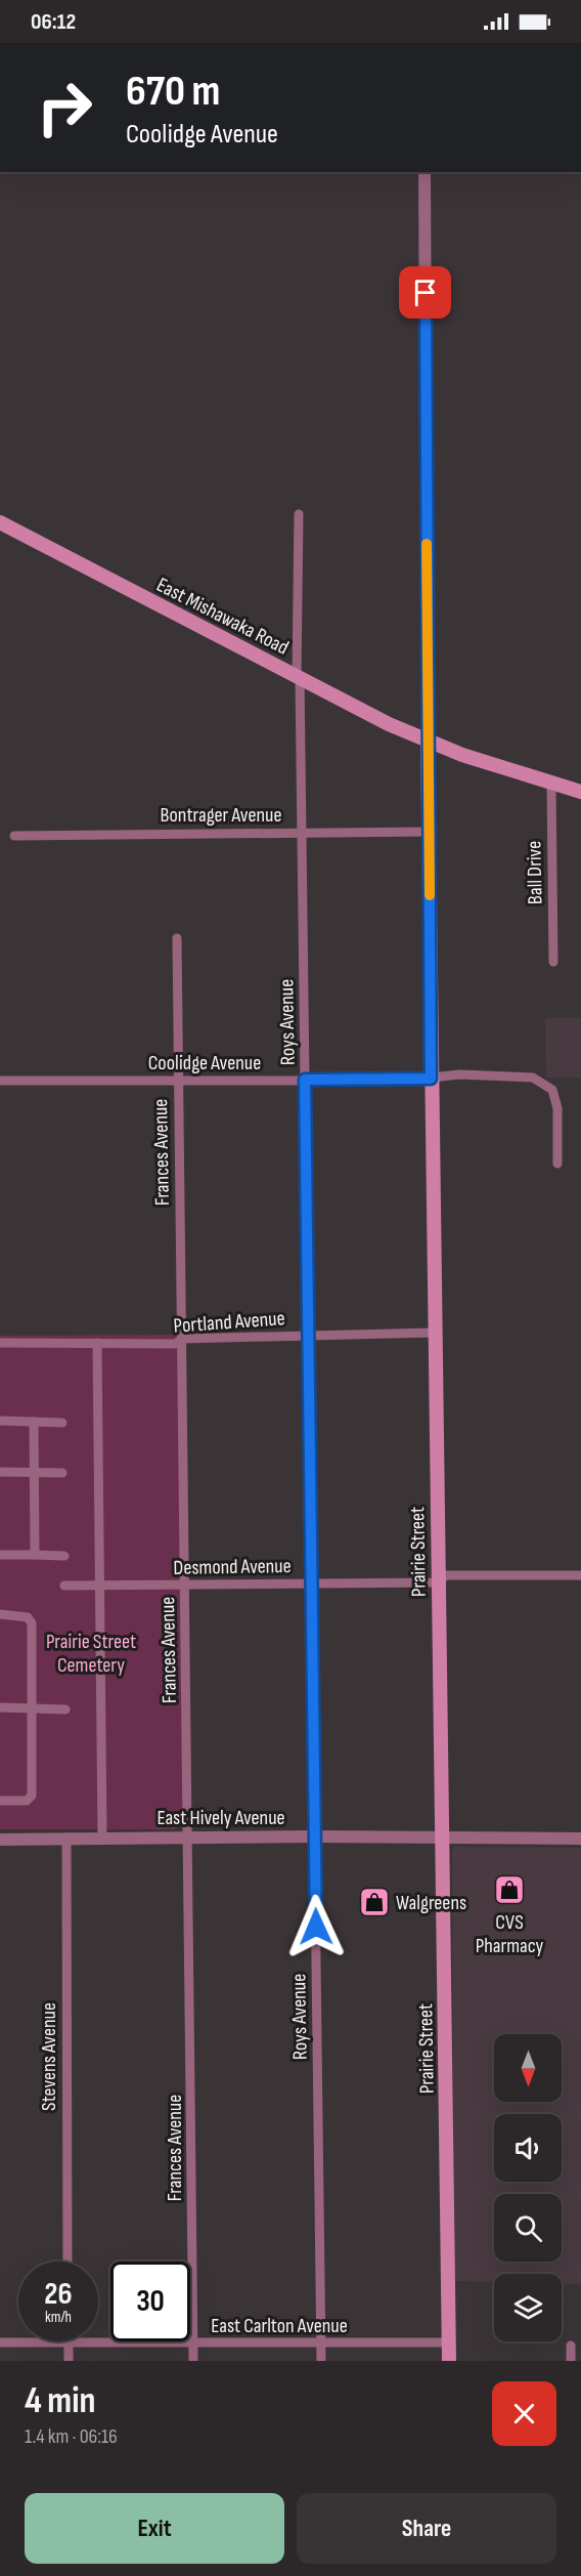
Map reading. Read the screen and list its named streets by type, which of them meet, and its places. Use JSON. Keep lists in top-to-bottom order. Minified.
{"streets":{"main road":["East Mishawaka Road","Prairie Street"],"street":["Bontrager Avenue","Ball Drive","Roys Avenue","Coolidge Avenue","Frances Avenue","Portland Avenue","Desmond Avenue","East Hively Avenue","Stevens Avenue","East Carlton Avenue"]},"crossings":[["East Mishawaka Road","Ball Drive"],["East Mishawaka Road","Roys Avenue"],["East Mishawaka Road","Prairie Street"],["Bontrager Avenue","Roys Avenue"],["Bontrager Avenue","Prairie Street"],["Roys Avenue","Coolidge Avenue"],["Roys Avenue","Portland Avenue"],["Roys Avenue","Desmond Avenue"],["Roys Avenue","East Hively Avenue"],["Roys Avenue","East Carlton Avenue"],["Coolidge Avenue","Frances Avenue"],["Coolidge Avenue","Prairie Street"],["Frances Avenue","Portland Avenue"],["Frances Avenue","Desmond Avenue"],["Frances Avenue","East Hively Avenue"],["Frances Avenue","East Carlton Avenue"],["Portland Avenue","Prairie Street"],["Prairie Street","Desmond Avenue"],["Prairie Street","East Hively Avenue"],["Prairie Street","East Carlton Avenue"],["East Hively Avenue","Stevens Avenue"]],"parks":["Prairie Street Cemetery"],"places":{"shop":["CVS Pharmacy","Walgreens"]},"north":"bottom","page":{"status":"06:12","turn":["670 m","Coolidge Avenue"],"speed":"26 km/h","limit":"30","heading":["4 min","1.4 km · 06:16"],"buttons":["Exit","Share"]}}
